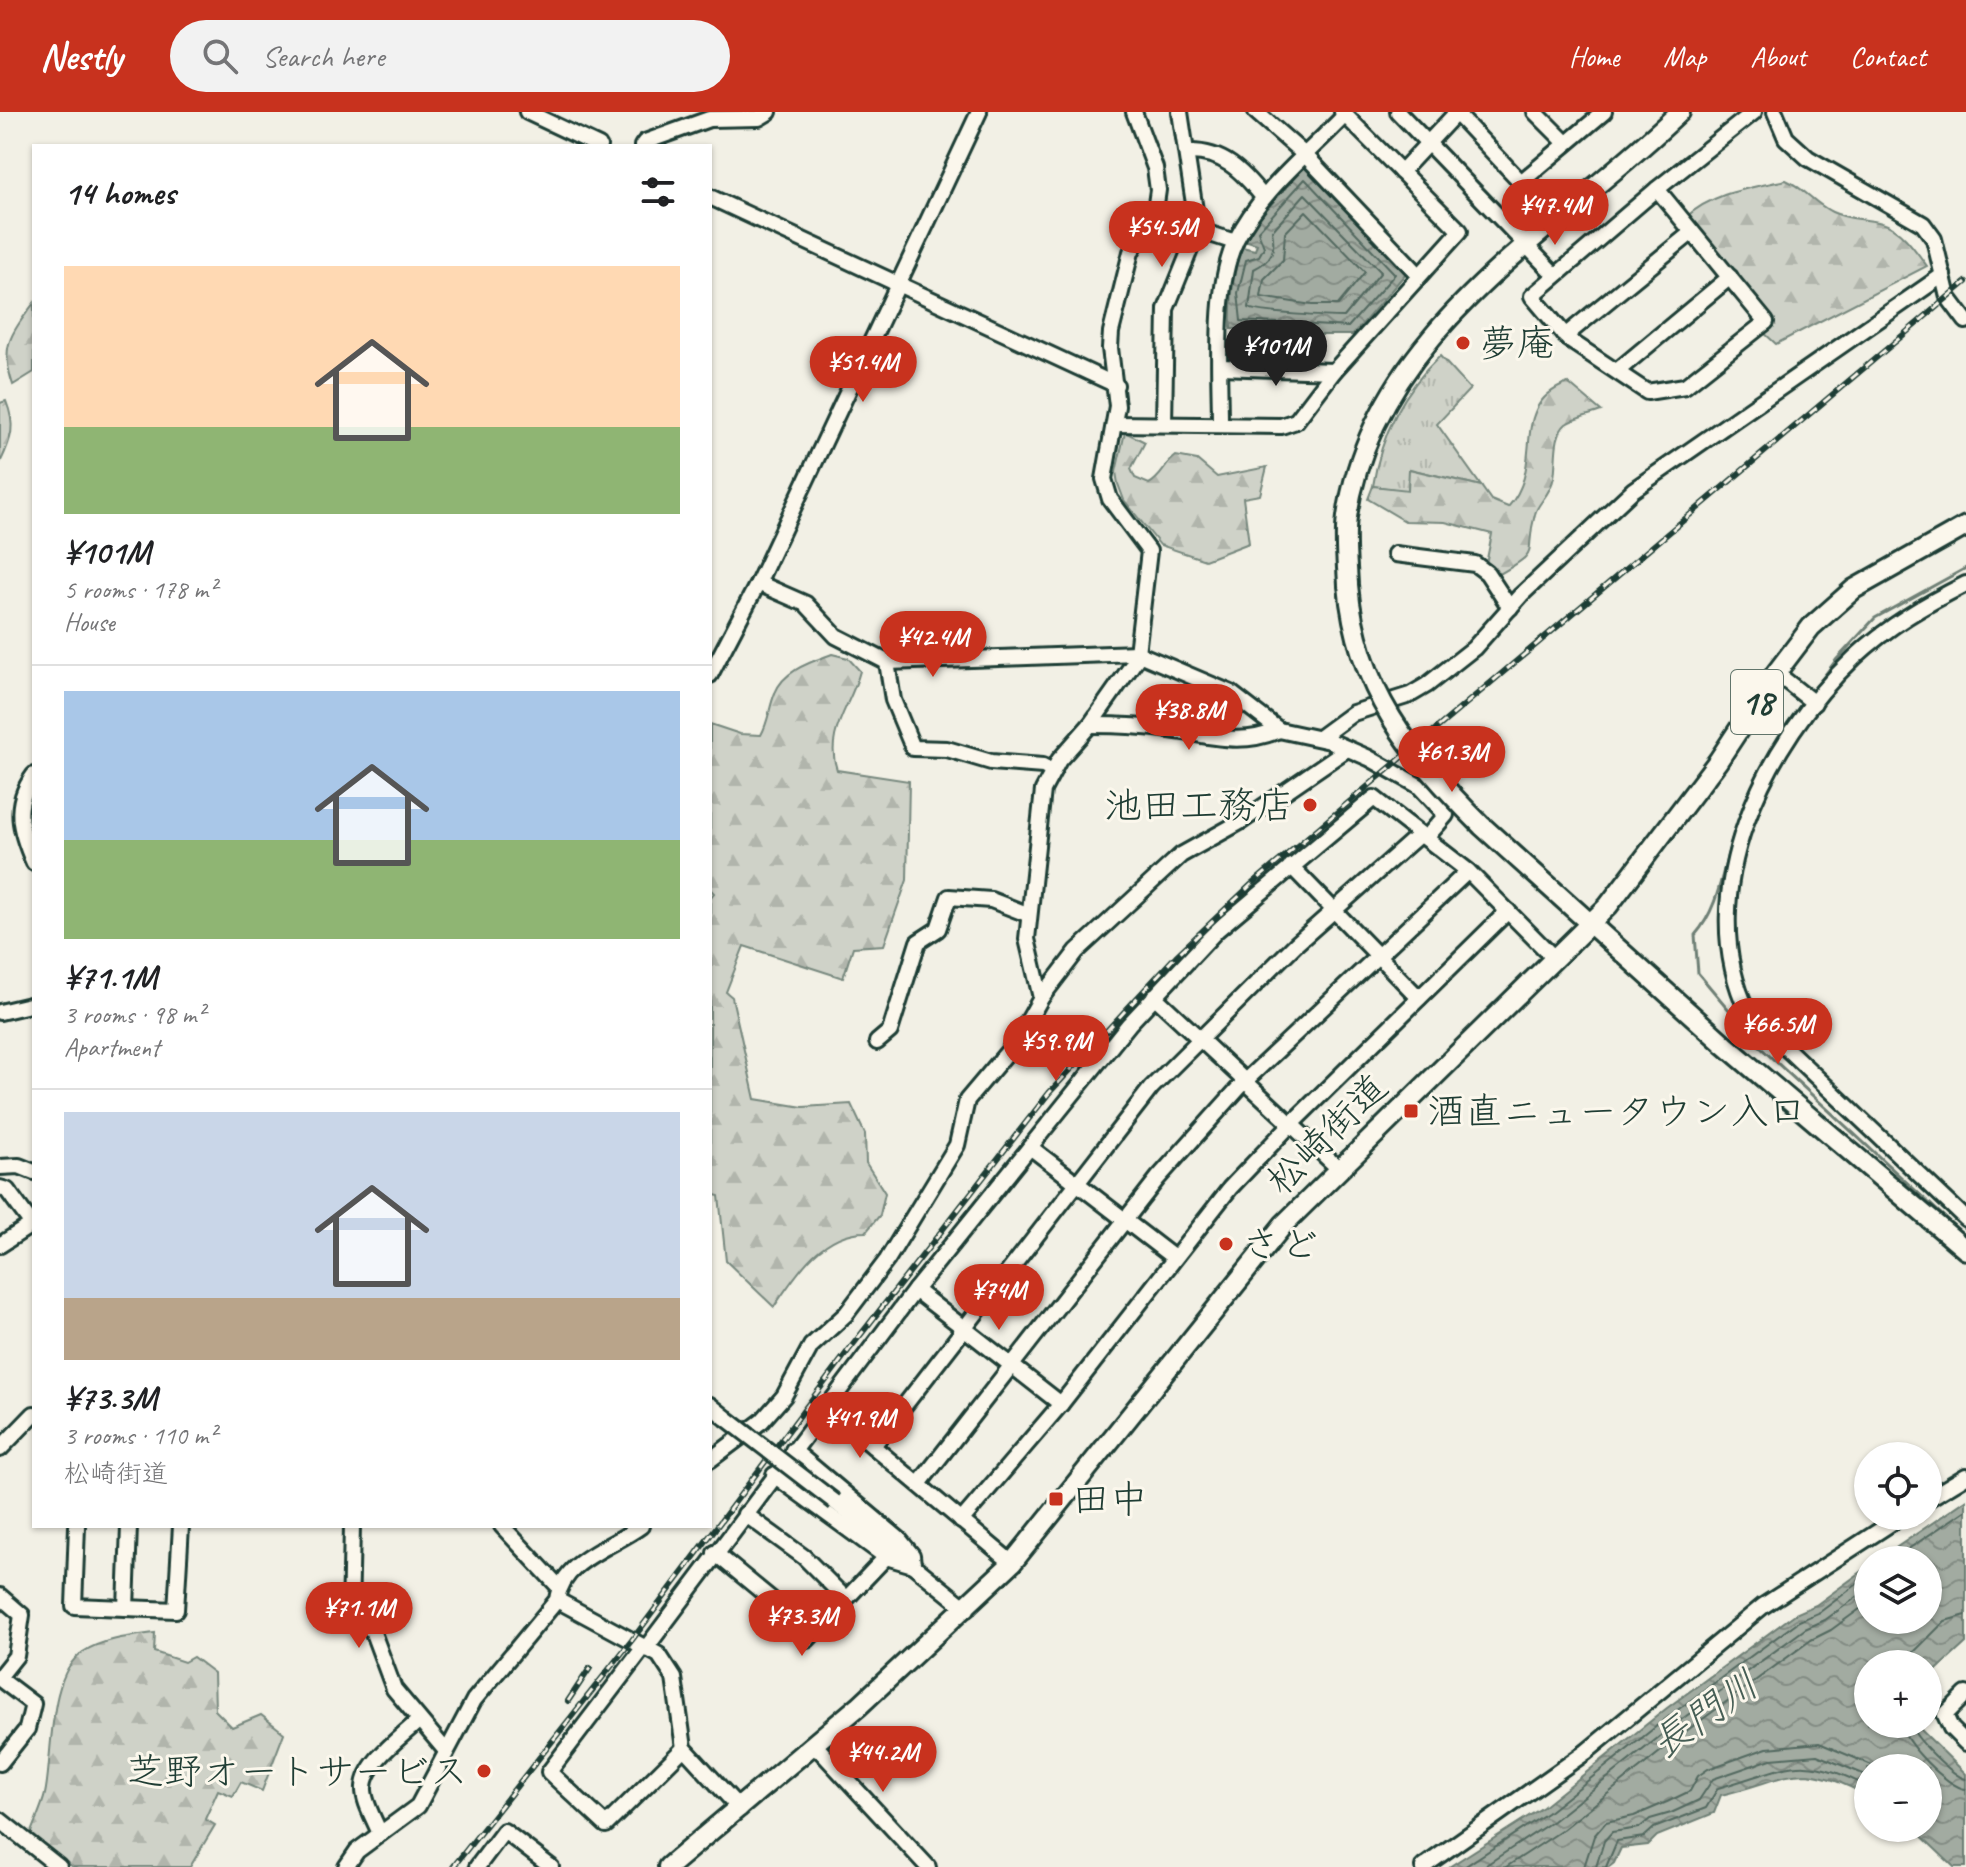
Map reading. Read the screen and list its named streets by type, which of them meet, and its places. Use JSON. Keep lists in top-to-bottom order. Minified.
{"streets":{"main road":["18","松崎街道"]},"water":["長門川"],"places":{"other":["夢庵","池田工務店","さど","芝野オートサービス"],"transit":["酒直ニュータウン入口","田中"]},"page":{"header":"Nestly","search":"Search here","nav":["Home","Map","About","Contact"],"heading":"14 homes","price":["¥47.4M","¥54.5M","¥101M","¥51.4M","¥42.4M","¥38.8M","¥61.3M","¥66.5M","¥59.9M","¥74M","¥41.9M","¥71.1M","¥73.3M","¥44.2M"],"list":[{"name":"¥101M","note":"5 rooms · 178 m² · House"},{"name":"¥71.1M","note":"3 rooms · 98 m² · Apartment"},{"name":"¥73.3M","note":"3 rooms · 110 m² · 松崎街道"}],"map_buttons":["+","−"]}}
